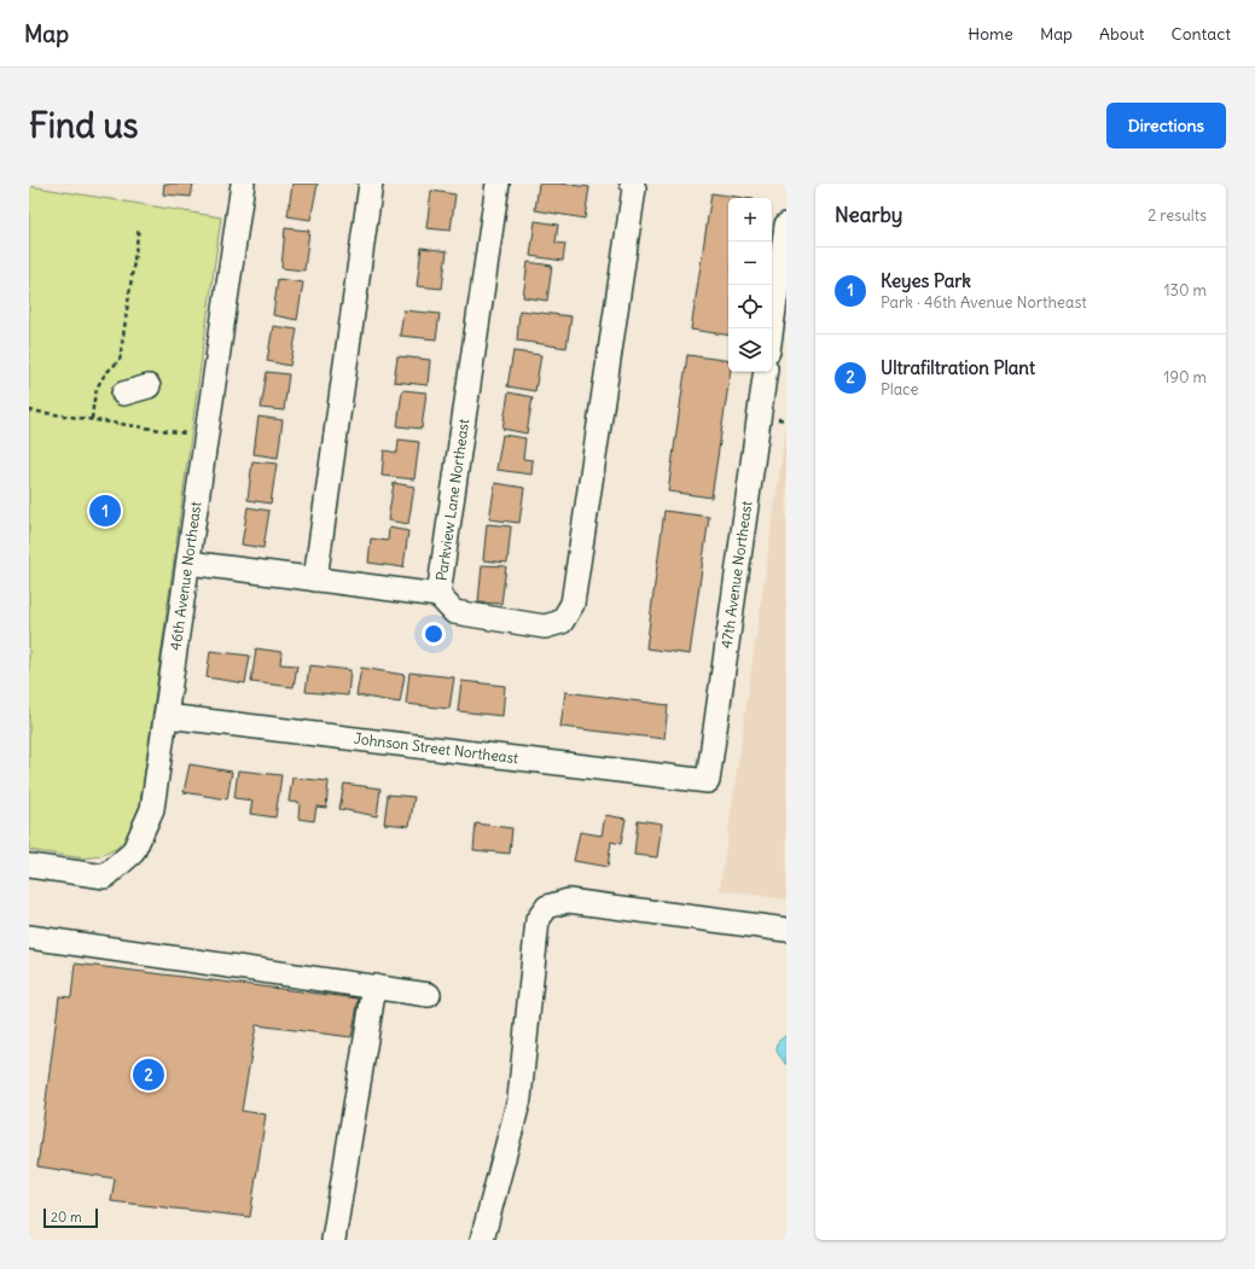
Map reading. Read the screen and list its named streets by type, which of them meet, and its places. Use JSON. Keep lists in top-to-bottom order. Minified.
{"streets":{"street":["Parkview Lane Northeast","47th Avenue Northeast","46th Avenue Northeast","Johnson Street Northeast"]},"crossings":[["Parkview Lane Northeast","46th Avenue Northeast"],["47th Avenue Northeast","Johnson Street Northeast"],["46th Avenue Northeast","Johnson Street Northeast"]],"scale_bar":"20 m","page":{"header":"Map","nav":["Home","Map","About","Contact"],"buttons":"Directions","title":"Find us","heading":["Nearby","2 results"],"map_buttons":["+","−"],"list":[{"mark":"1","name":"Keyes Park","note":"Park · 46th Avenue Northeast","value":"130 m"},{"mark":"2","name":"Ultrafiltration Plant","note":"Place","value":"190 m"}],"pins":["1","2"],"scale":"20 m"}}
